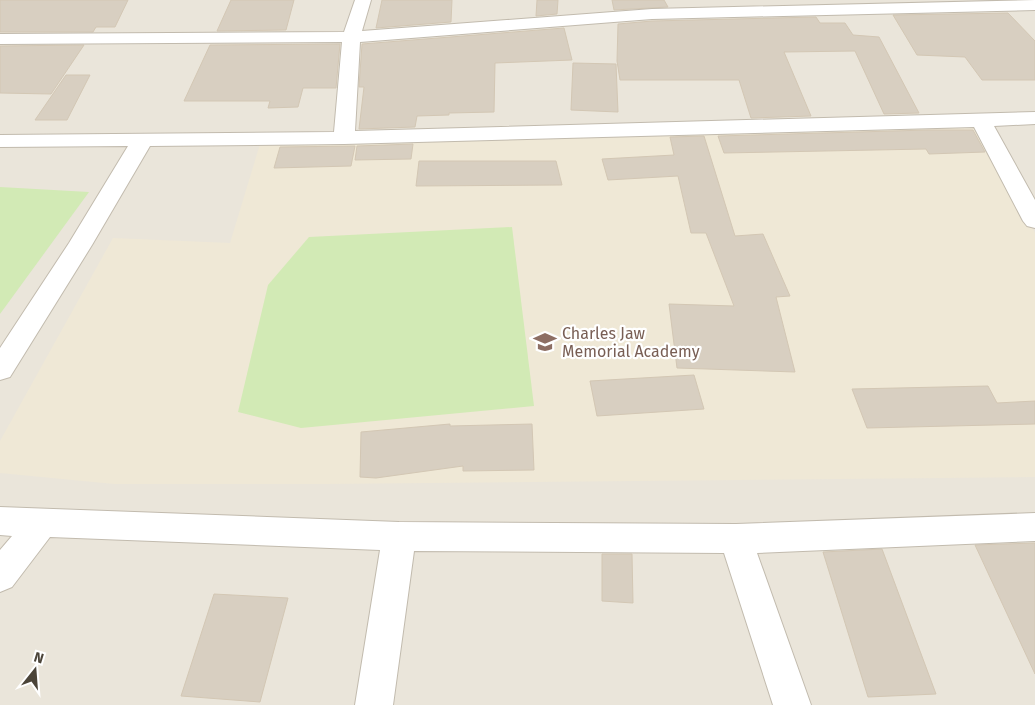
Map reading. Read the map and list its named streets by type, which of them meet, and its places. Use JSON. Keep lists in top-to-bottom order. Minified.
{"places":{"school or university":["Charles Jaw Memorial Academy"]},"north":"top"}
